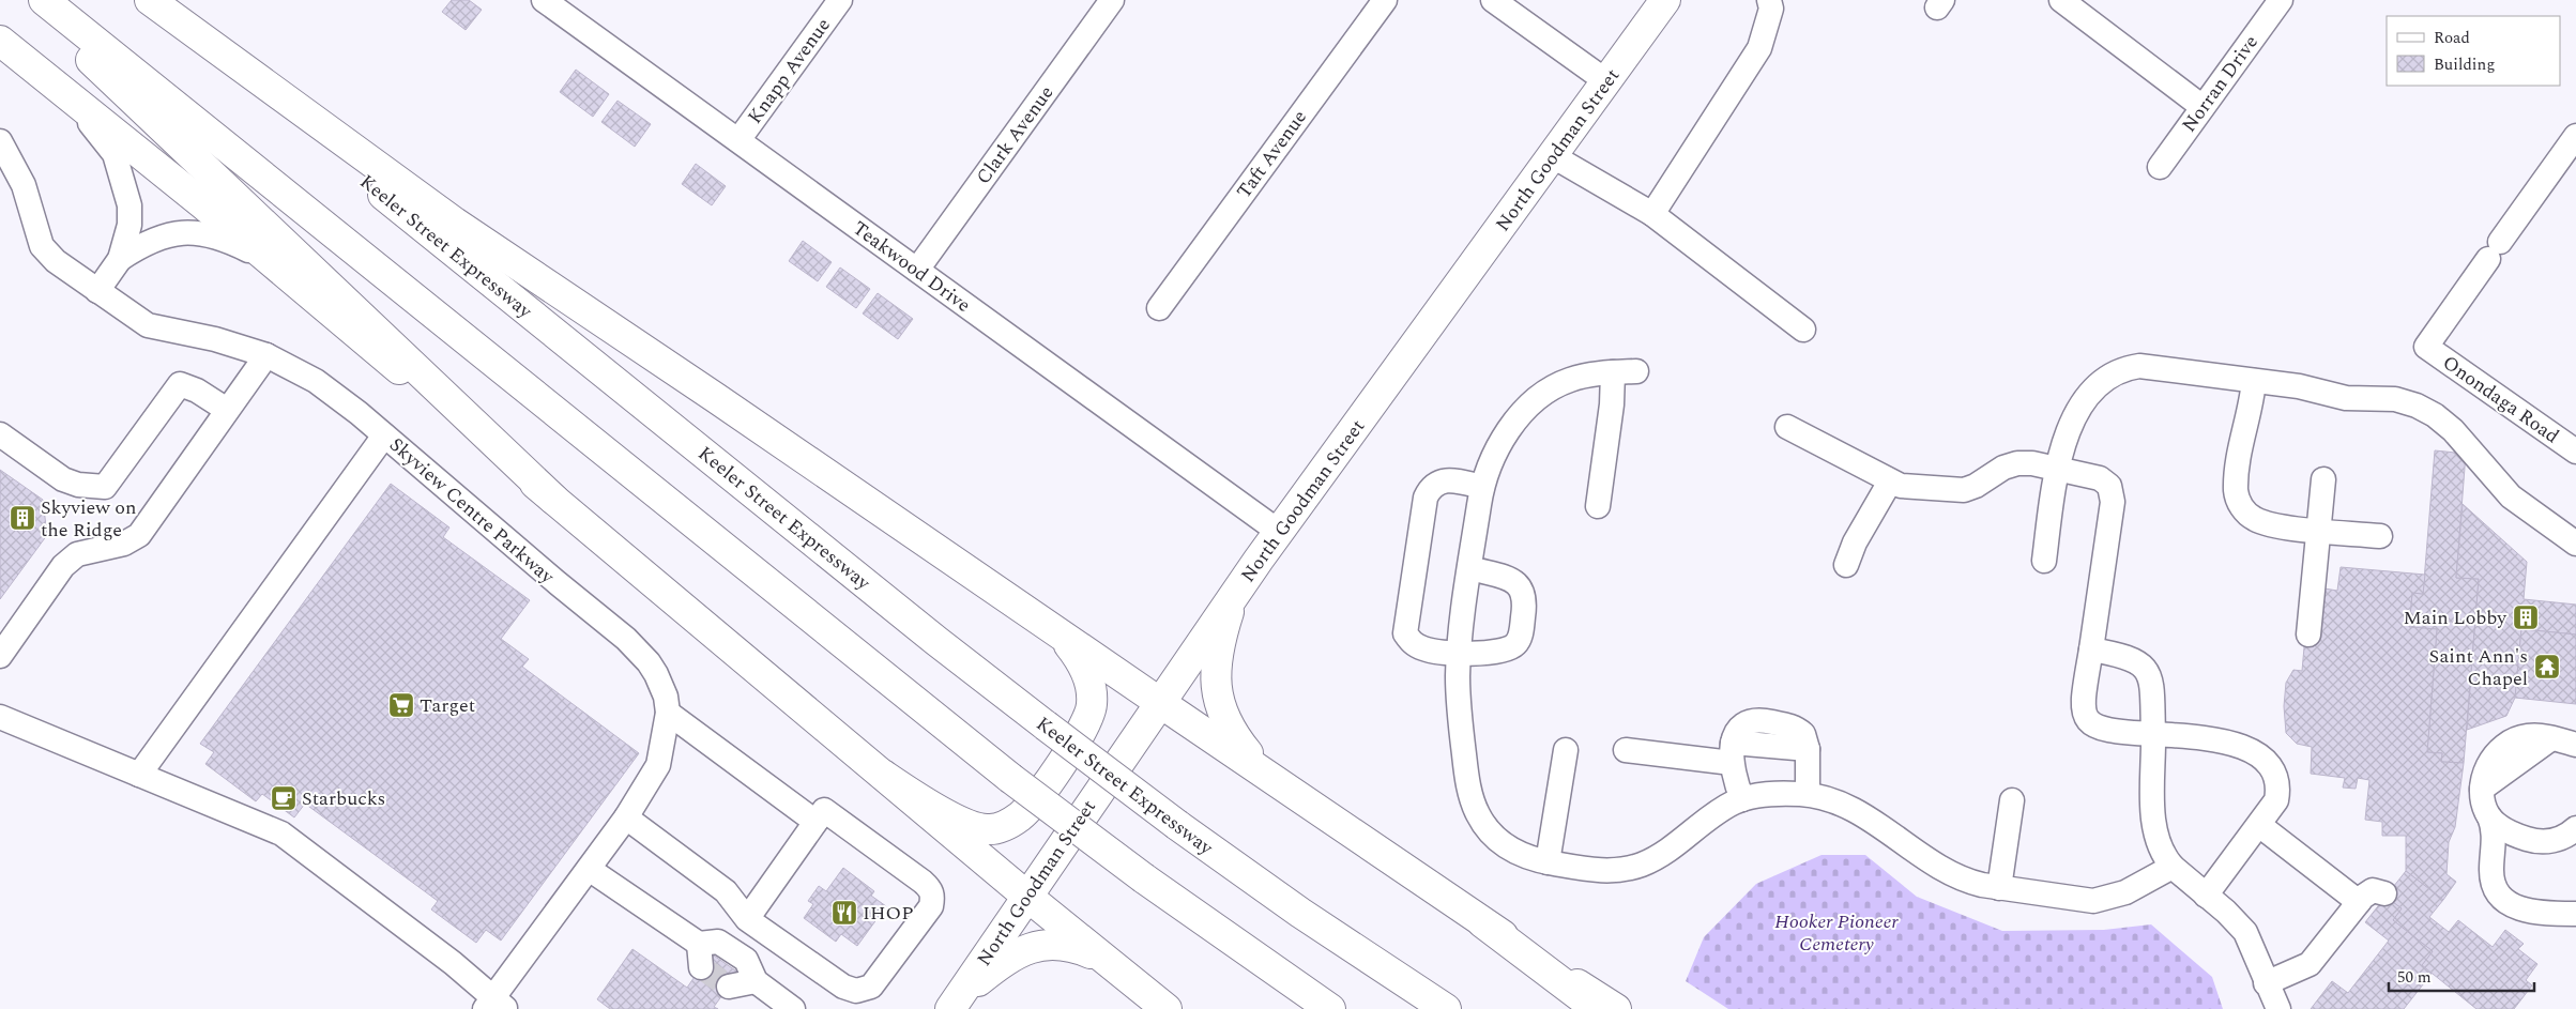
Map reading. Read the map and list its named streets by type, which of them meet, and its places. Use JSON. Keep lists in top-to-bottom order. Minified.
{"streets":{"main road":["North Goodman Street","Keeler Street Expressway"],"street":["Knapp Avenue","Norran Drive","Clark Avenue","Taft Avenue","Teakwood Drive","Onondaga Road","Skyview Centre Parkway"]},"crossings":[["Knapp Avenue","Teakwood Drive"],["Clark Avenue","Teakwood Drive"],["North Goodman Street","Teakwood Drive"]],"parks":["Hooker Pioneer Cemetery"],"places":{"building":["Skyview on the Ridge","Main Lobby"],"temple":["Saint Ann's Chapel"],"supermarket":["Target"],"cafe":["Starbucks"],"restaurant":["IHOP"]},"legend":["Road","Building"],"scale_bar":"50 m"}
